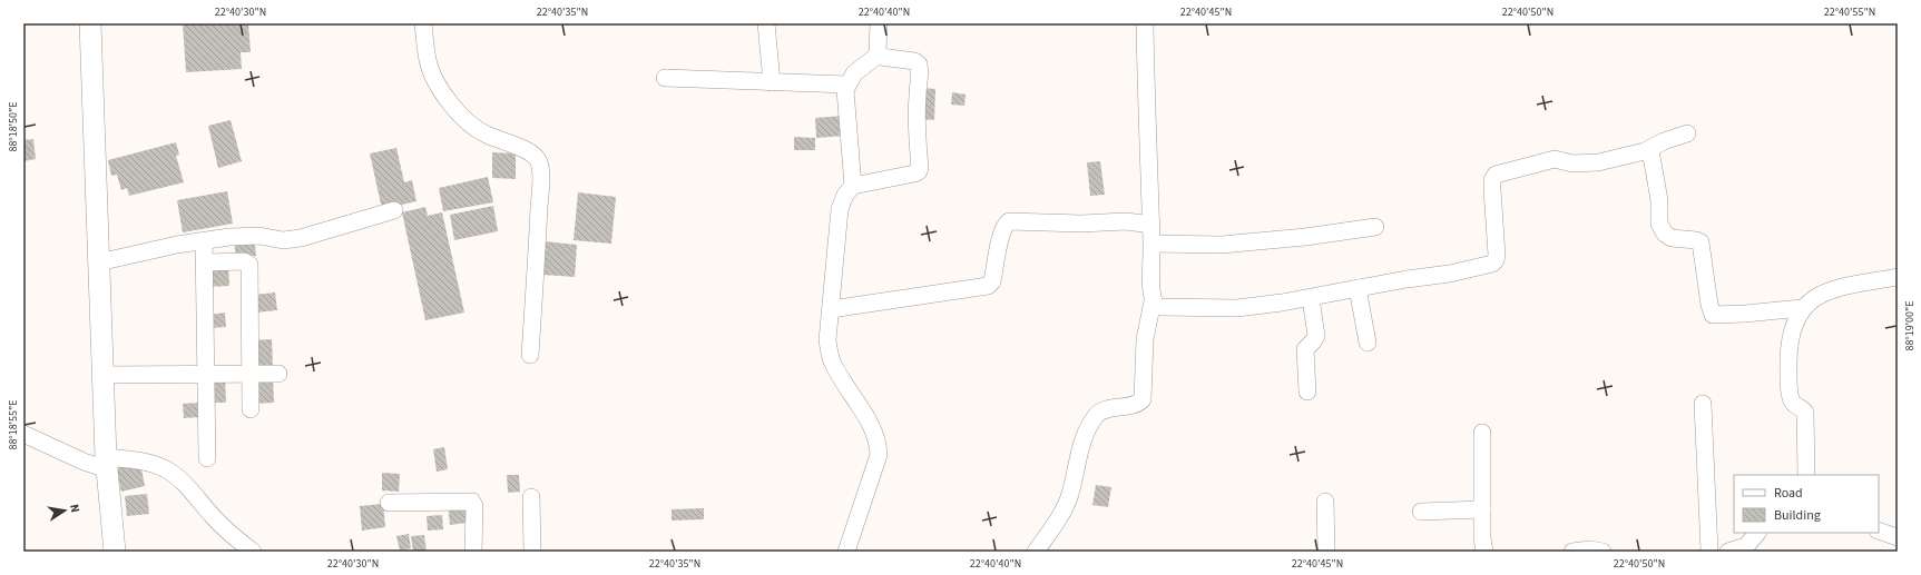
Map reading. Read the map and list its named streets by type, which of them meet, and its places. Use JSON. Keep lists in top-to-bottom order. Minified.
{"legend":["Road","Building"],"north":"right","coordinates":["22°40'30\"N","22°40'35\"N","22°40'40\"N","22°40'45\"N","22°40'50\"N","22°40'55\"N","88°18'50\"E","88°19'00\"E","88°18'55\"E"]}
